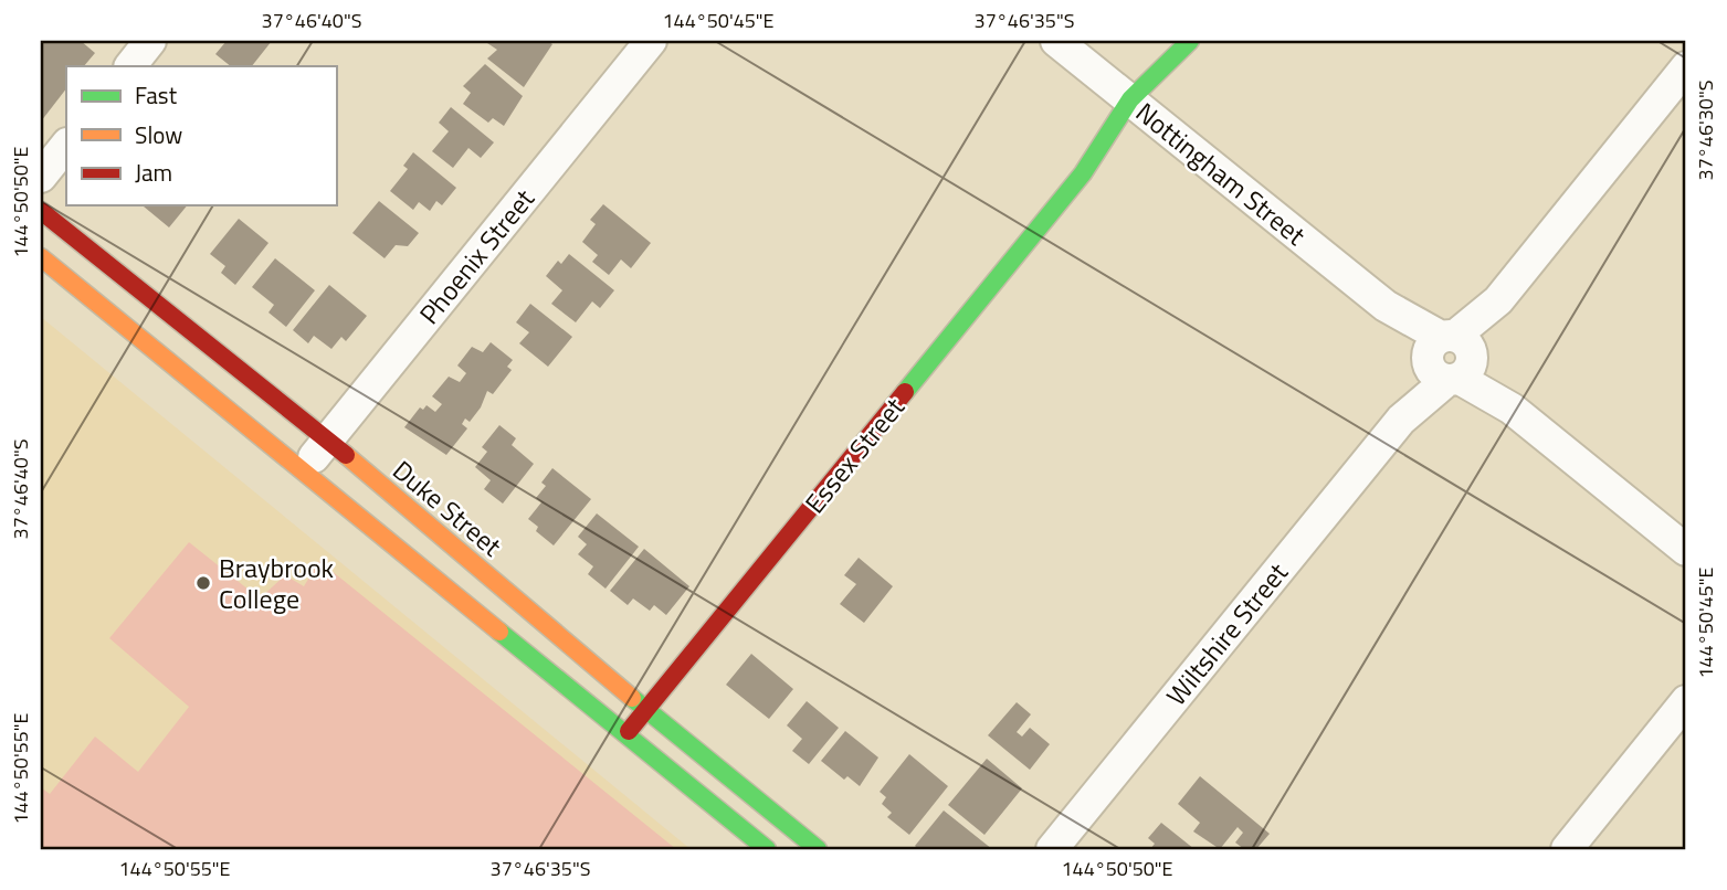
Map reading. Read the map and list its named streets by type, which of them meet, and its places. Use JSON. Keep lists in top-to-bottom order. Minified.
{"streets":{"street":["Nottingham Street","Phoenix Street","Essex Street","Duke Street","Wiltshire Street"]},"crossings":[["Nottingham Street","Essex Street"],["Nottingham Street","Wiltshire Street"],["Phoenix Street","Duke Street"],["Essex Street","Duke Street"]],"places":["Braybrook College"],"legend":["Fast","Slow","Jam"],"coordinates":["37°46'40\"S","144°50'45\"E","37°46'35\"S","37°46'30\"S","144°50'50\"E","144°50'55\"E"]}
